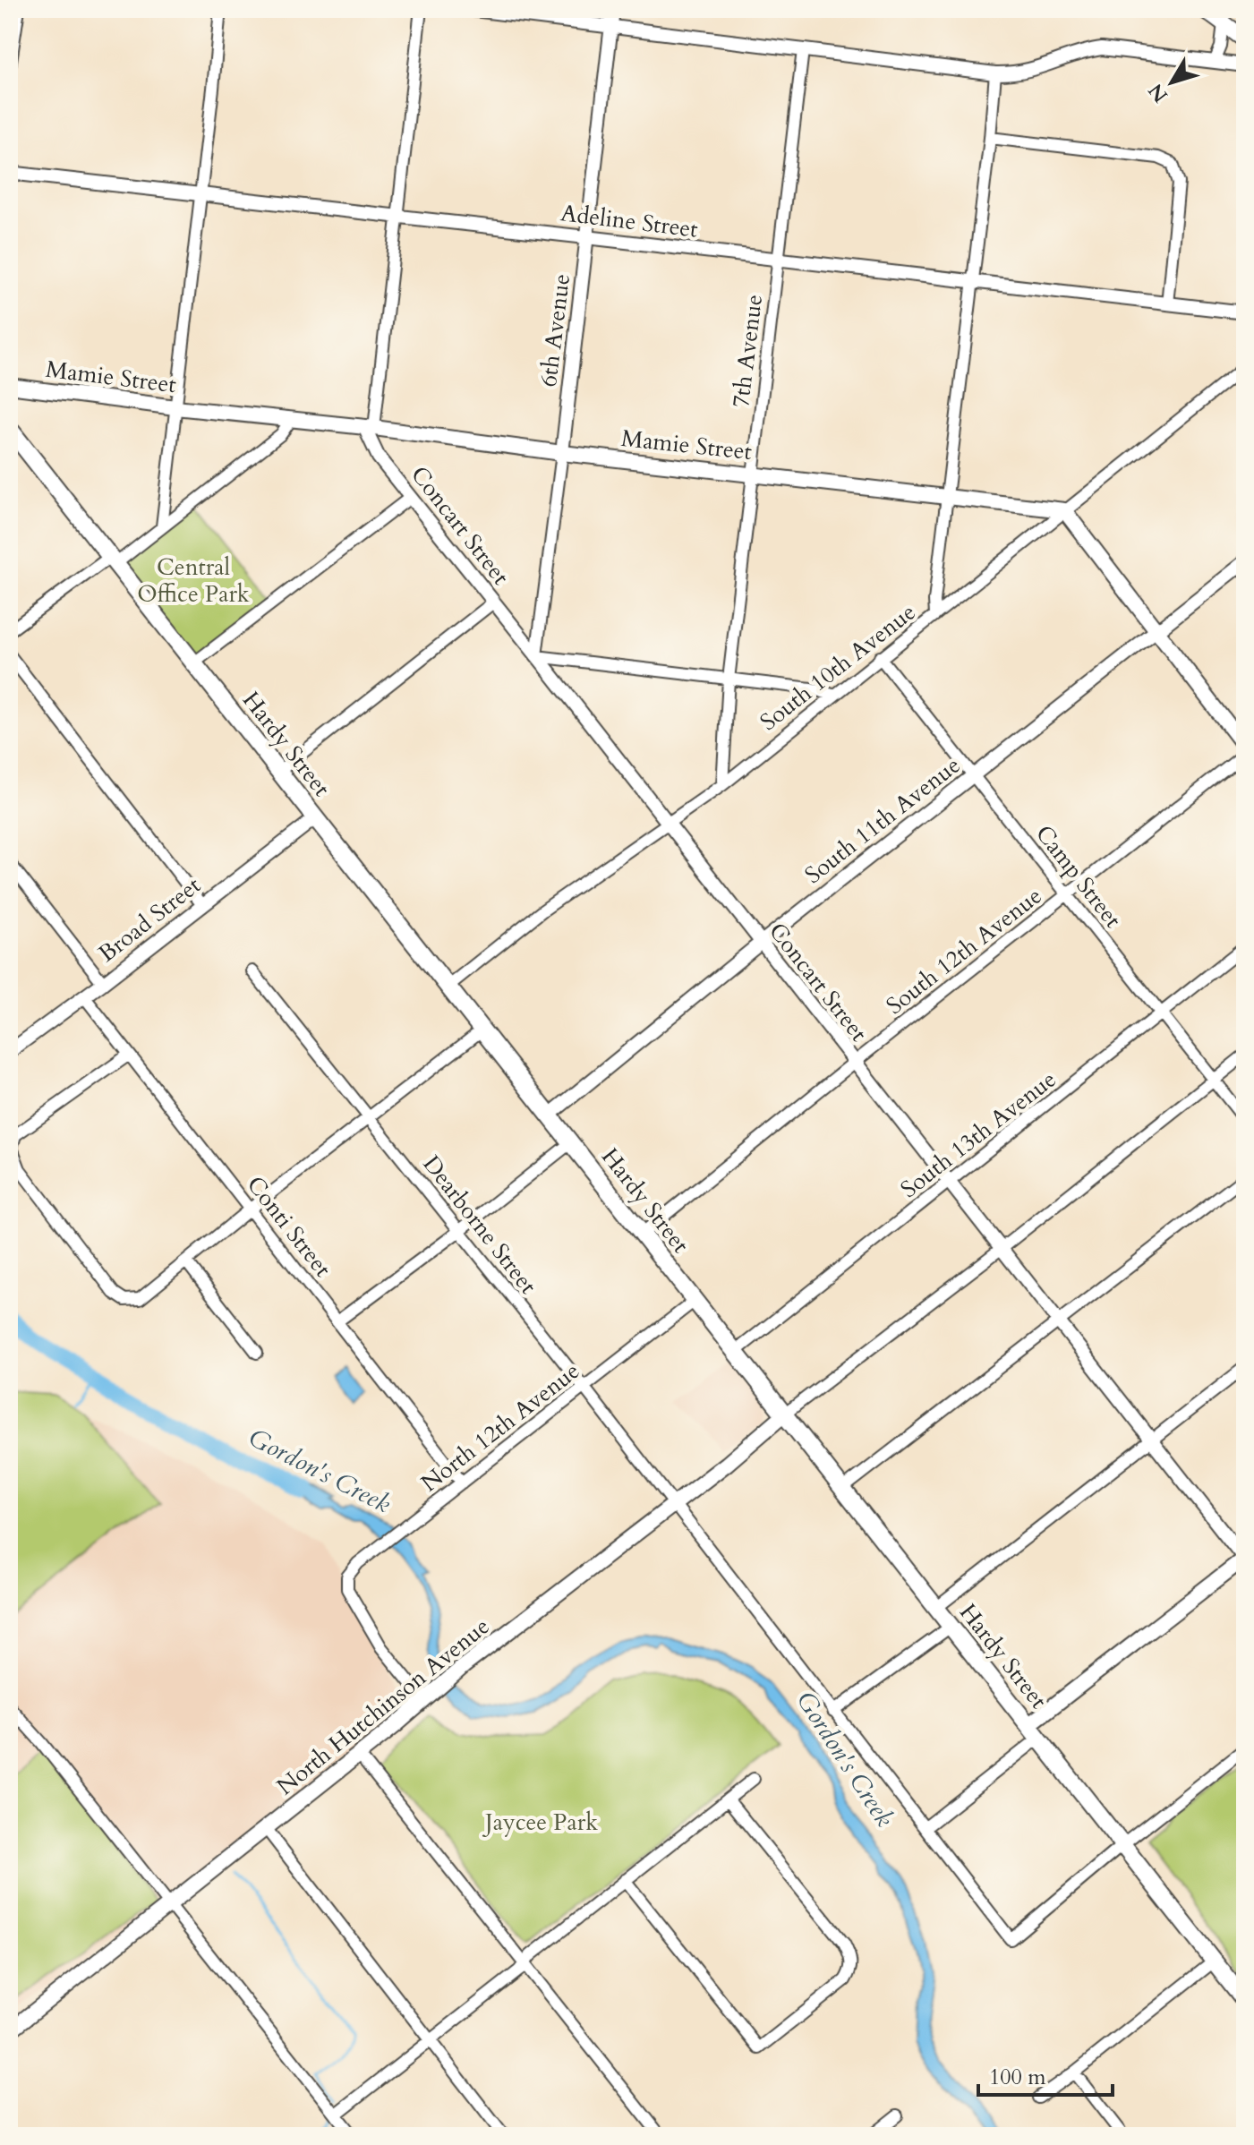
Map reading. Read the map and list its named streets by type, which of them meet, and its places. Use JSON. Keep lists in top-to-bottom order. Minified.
{"streets":{"main road":["Mamie Street","Hardy Street","North Hutchinson Avenue"],"street":["Adeline Street","6th Avenue","7th Avenue","Concart Street","South 10th Avenue","South 11th Avenue","Camp Street","Broad Street","South 12th Avenue","South 13th Avenue","Dearborne Street","Conti Street","North 12th Avenue"]},"crossings":[["Adeline Street","6th Avenue"],["Adeline Street","7th Avenue"],["6th Avenue","Mamie Street"],["6th Avenue","Concart Street"],["7th Avenue","Mamie Street"],["7th Avenue","South 10th Avenue"],["Mamie Street","Concart Street"],["Mamie Street","South 10th Avenue"],["Concart Street","South 10th Avenue"],["Concart Street","South 11th Avenue"],["Concart Street","South 12th Avenue"],["Concart Street","South 13th Avenue"],["South 10th Avenue","Hardy Street"],["South 10th Avenue","Camp Street"],["Hardy Street","South 11th Avenue"],["Hardy Street","Broad Street"],["Hardy Street","South 12th Avenue"],["Hardy Street","South 13th Avenue"],["Hardy Street","Dearborne Street"],["Hardy Street","North 12th Avenue"],["Hardy Street","North Hutchinson Avenue"],["South 11th Avenue","Camp Street"],["Camp Street","South 12th Avenue"],["Camp Street","South 13th Avenue"],["Broad Street","Conti Street"],["Dearborne Street","North 12th Avenue"],["Dearborne Street","North Hutchinson Avenue"],["Conti Street","North 12th Avenue"],["North 12th Avenue","North Hutchinson Avenue"]],"water":["Gordon's Creek"],"parks":["Central Office Park","Jaycee Park"],"scale_bar":"100 m","north":"bottom left"}
